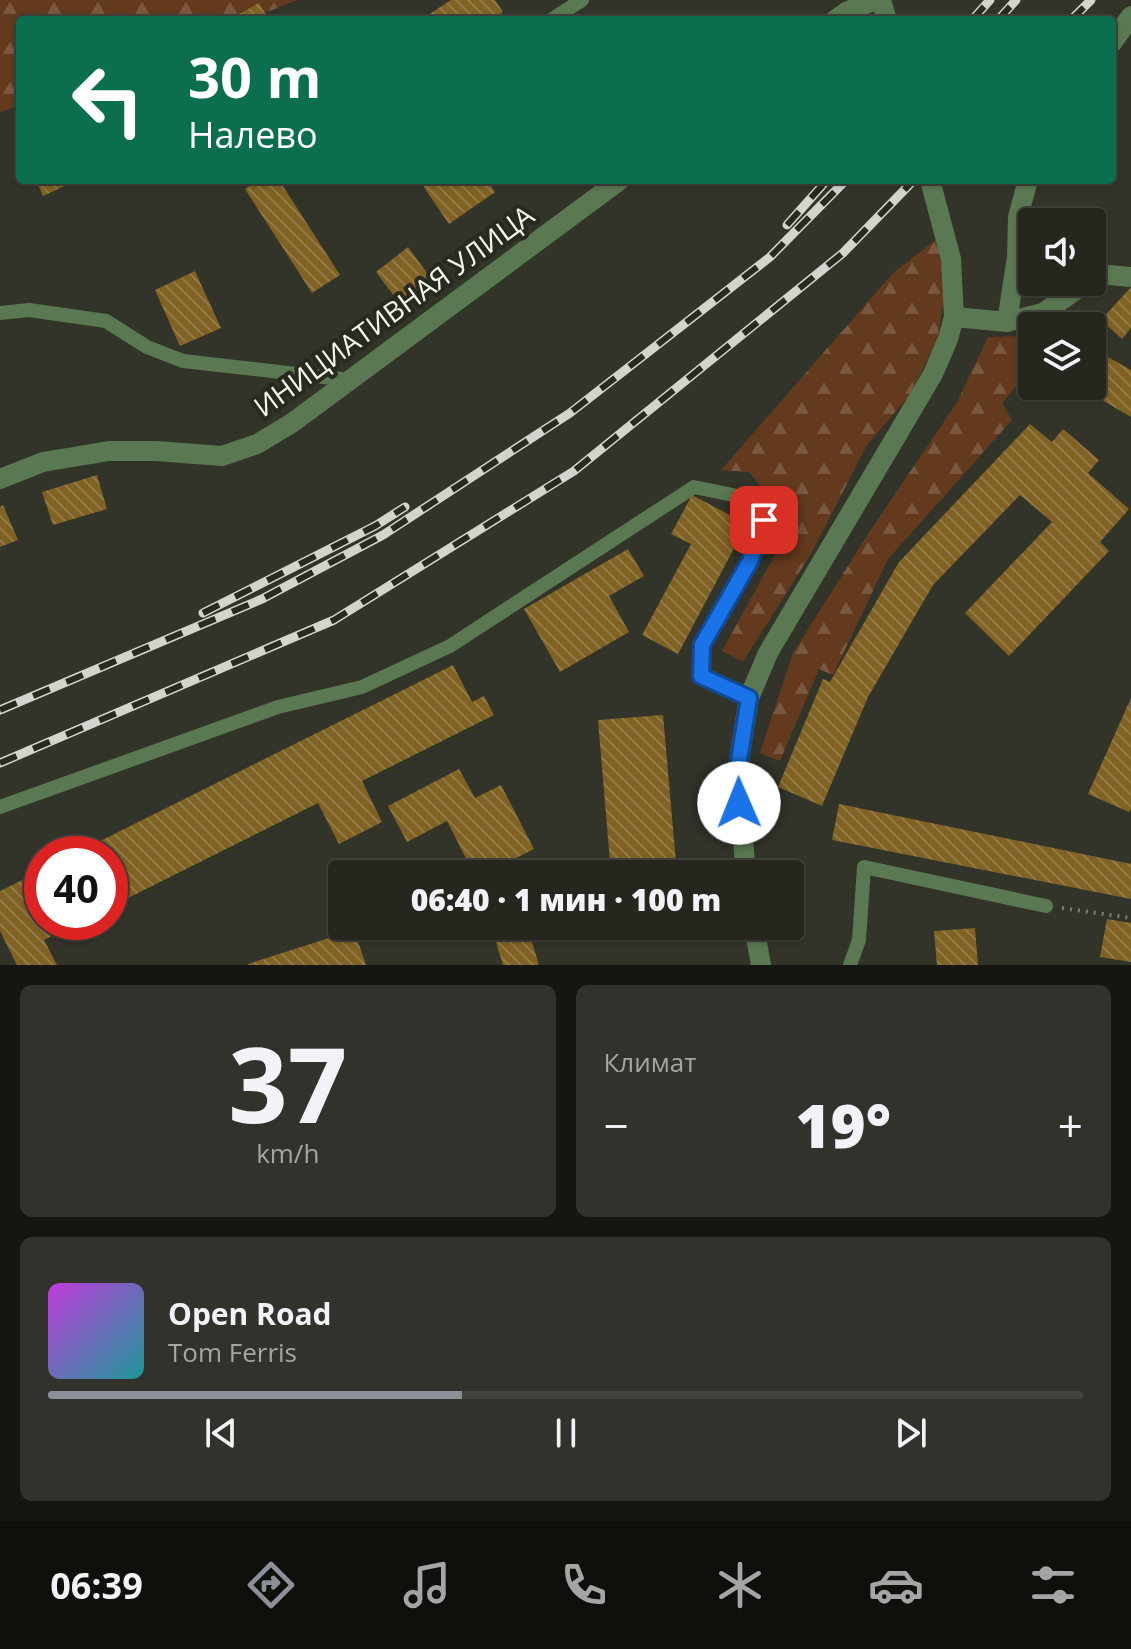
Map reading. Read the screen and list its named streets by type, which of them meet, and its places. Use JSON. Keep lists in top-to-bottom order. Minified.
{"streets":{"street":["ИНИЦИАТИВНАЯ УЛИЦА"]},"page":{"turn":["30 m","Налево"],"limit":"40","trip":"06:40 · 1 мин · 100 m","tile":[["37","km/h"],"Климат"],"heat":["−","19°","+"],"song":["Open Road","Tom Ferris"],"tabs":"06:39"}}
